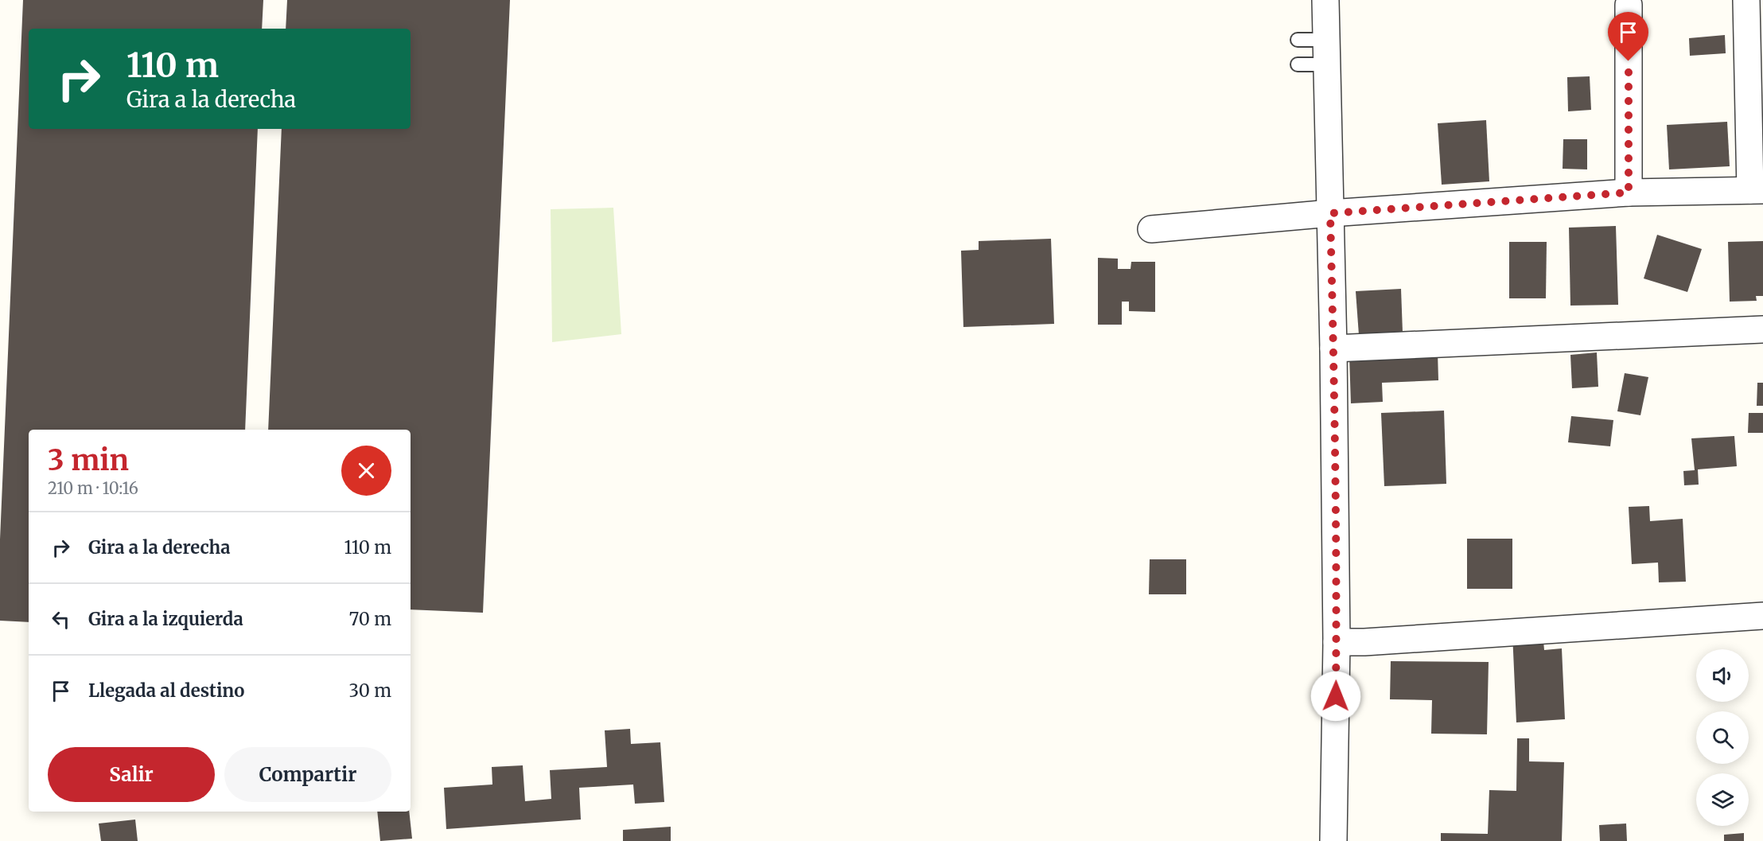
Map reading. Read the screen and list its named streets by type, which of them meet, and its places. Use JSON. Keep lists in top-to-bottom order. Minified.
{"page":{"turn":["110 m","Gira a la derecha"],"heading":["3 min","210 m · 10:16"],"list":[{"name":"Gira a la derecha","value":"110 m"},{"name":"Gira a la izquierda","value":"70 m"},{"name":"Llegada al destino","value":"30 m"}],"buttons":["Salir","Compartir"]}}
